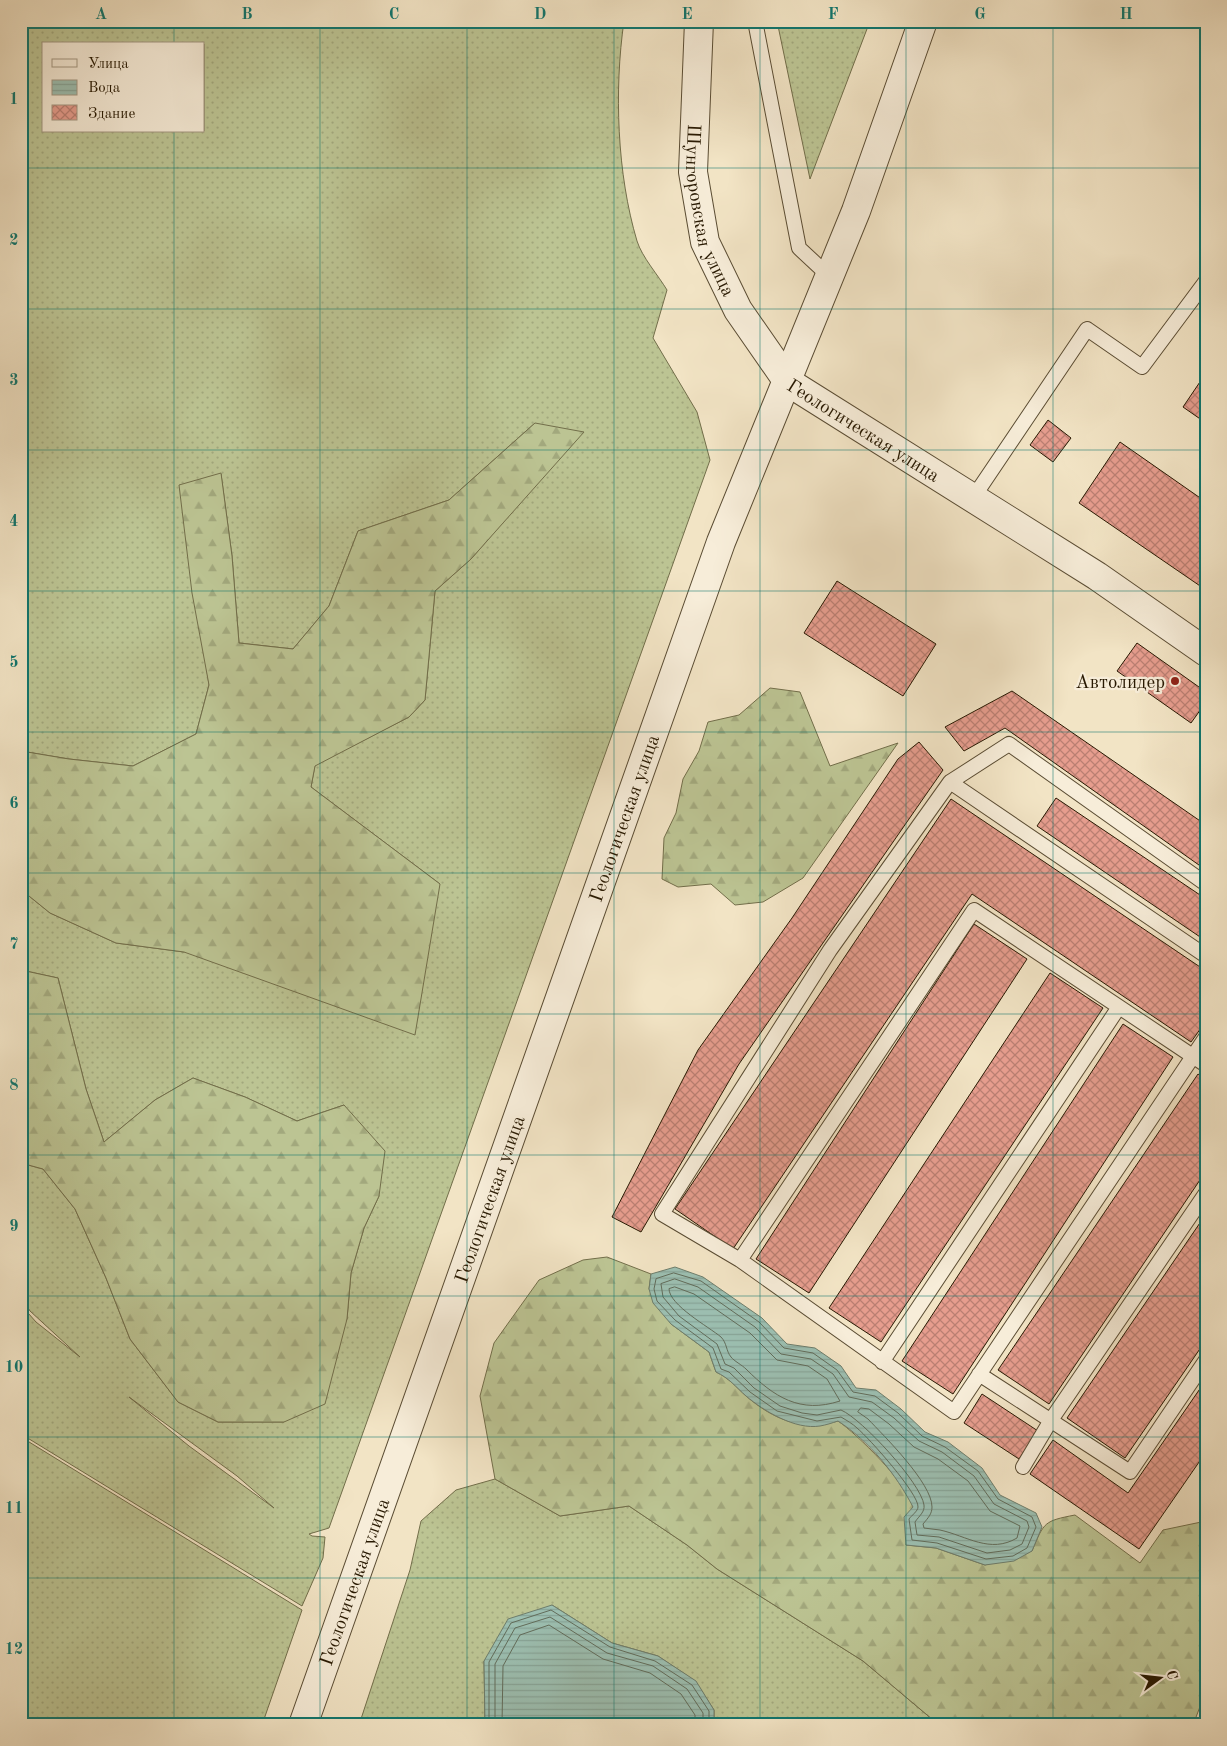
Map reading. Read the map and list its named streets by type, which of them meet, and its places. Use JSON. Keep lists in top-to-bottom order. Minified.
{"streets":{"street":["Шунгоровская улица","Геологическая улица"]},"crossings":[["Шунгоровская улица","Геологическая улица"]],"places":["Автолидер"],"legend":["Улица","Вода","Здание"],"north":"right","grid":{"columns":["A","B","C","D","E","F","G","H"],"rows":["1","2","3","4","5","6","7","8","9","10","11","12"]}}
